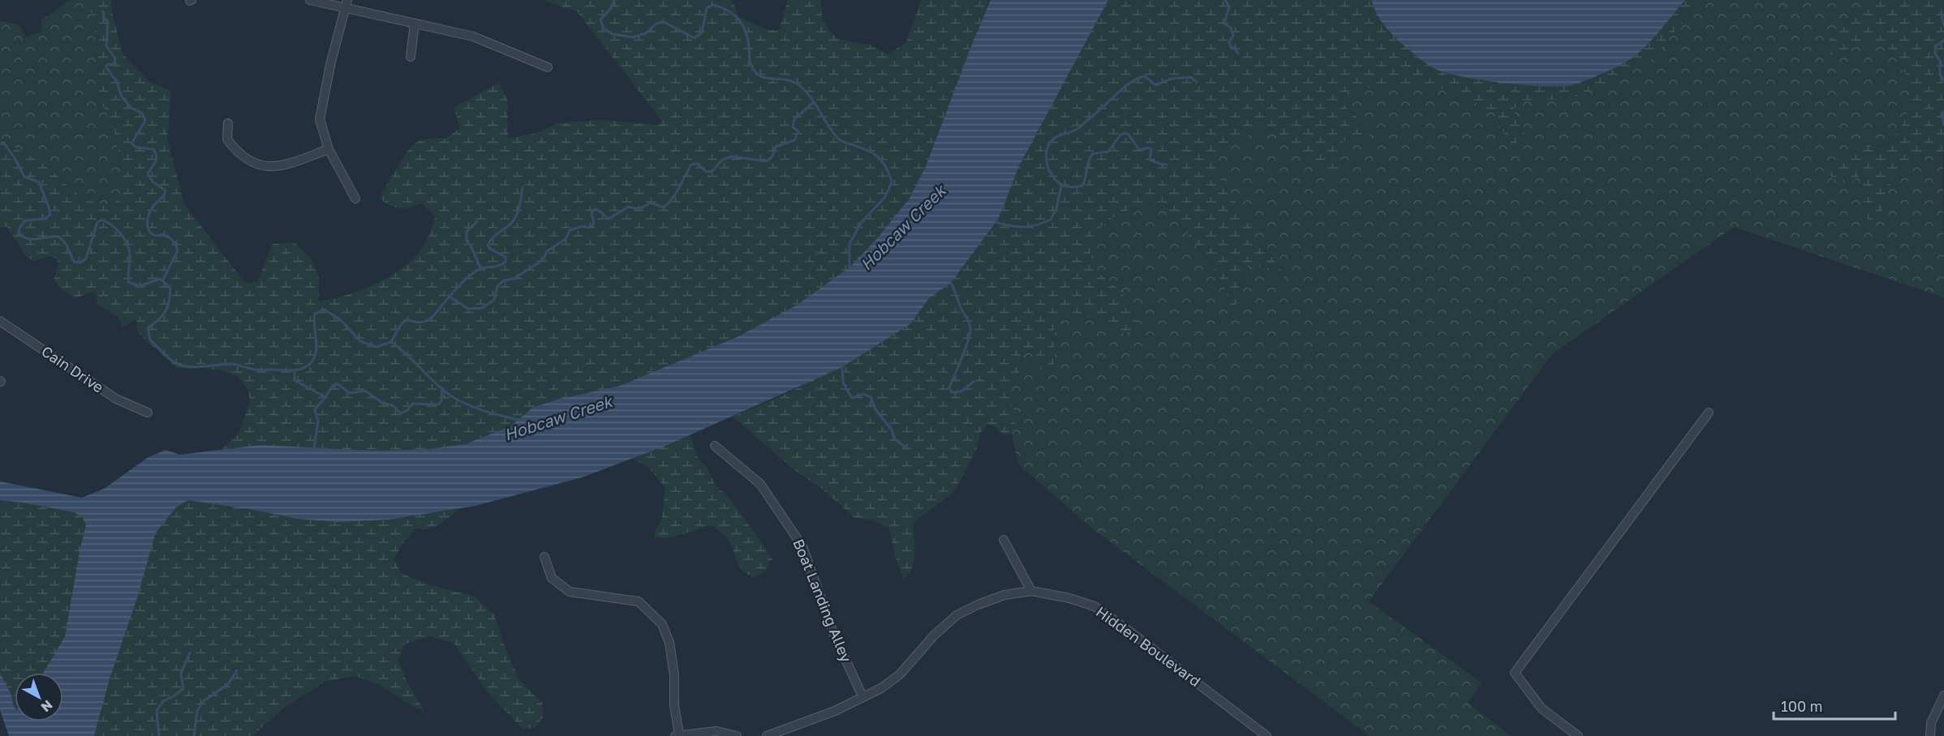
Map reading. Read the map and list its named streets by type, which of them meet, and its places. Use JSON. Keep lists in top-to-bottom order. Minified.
{"streets":{"street":["Cain Drive","Boat Landing Alley","Hidden Boulevard"]},"crossings":[["Boat Landing Alley","Hidden Boulevard"]],"water":["Hobcaw Creek"],"scale_bar":"100 m","north":"bottom right"}
